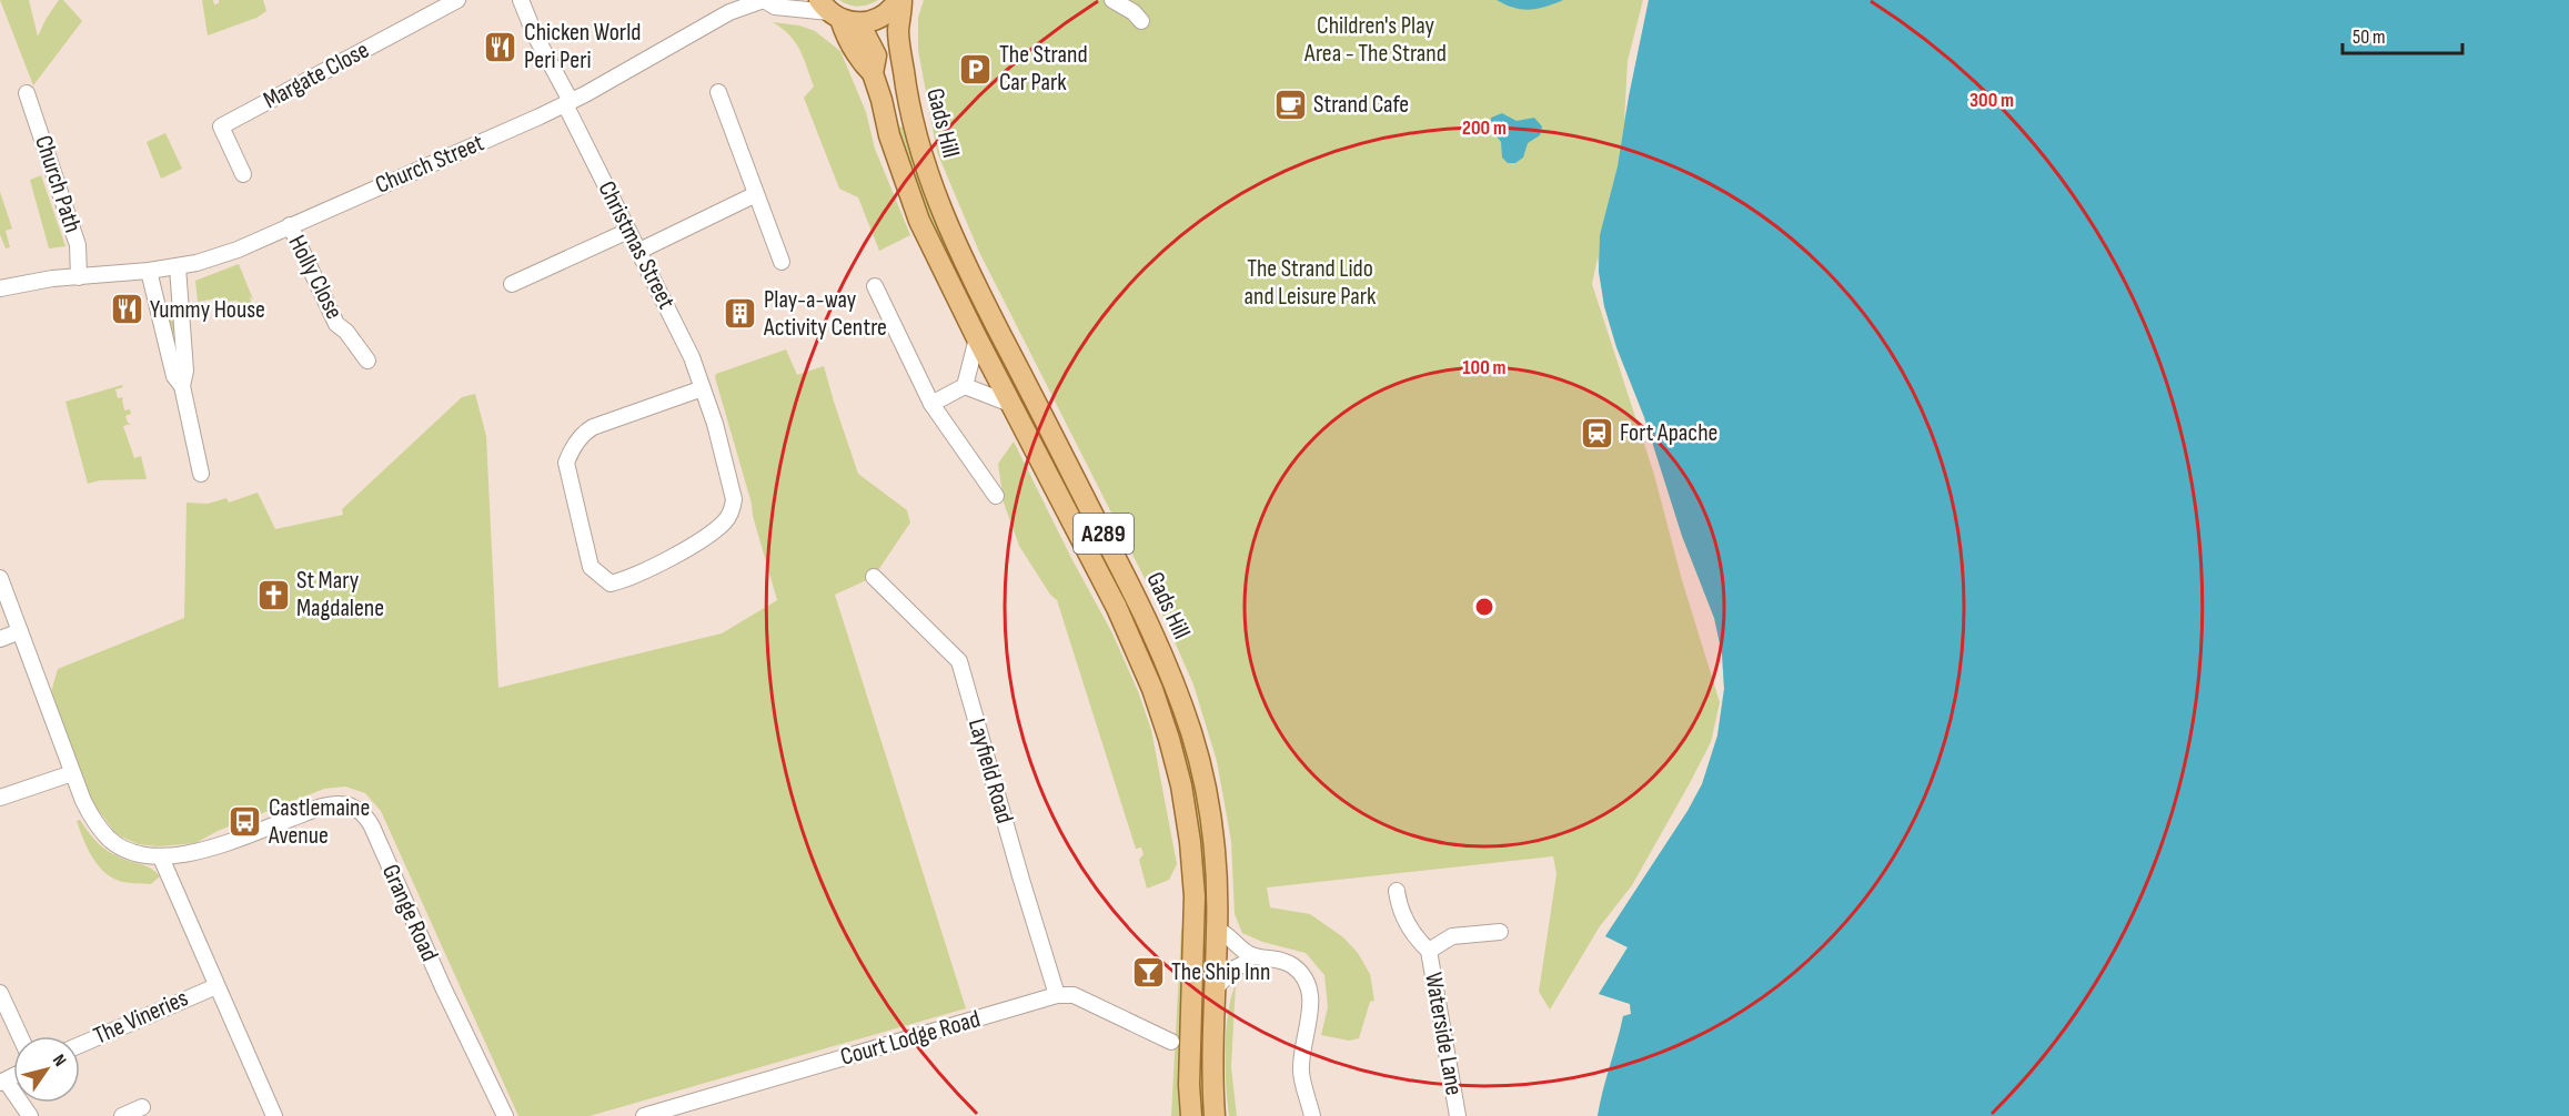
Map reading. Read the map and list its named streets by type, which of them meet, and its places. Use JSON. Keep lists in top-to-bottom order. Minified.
{"streets":{"main road":["Gads Hill","A289"],"street":["Margate Close","Church Street","Church Path","Christmas Street","Holly Close","Layfield Road","Grange Road","The Vineries","Waterside Lane","Court Lodge Road"]},"crossings":[["Gads Hill","Church Street"],["Gads Hill","A289"],["Church Street","Church Path"],["Church Street","Christmas Street"],["Church Street","Holly Close"],["Church Street","A289"],["Layfield Road","Court Lodge Road"]],"parks":["Children's Play Area - The Strand","The Strand Lido and Leisure Park"],"places":{"restaurant":["Chicken World Peri Peri","Yummy House"],"parking":["The Strand Car Park"],"cafe":["Strand Cafe"],"building":["Play-a-way Activity Centre"],"station":["Fort Apache"],"church":["St Mary Magdalene"],"bus stop":["Castlemaine Avenue"],"bar":["The Ship Inn"]},"scale_bar":"50 m","north":"top right","rings":["300 m","200 m","100 m"]}
